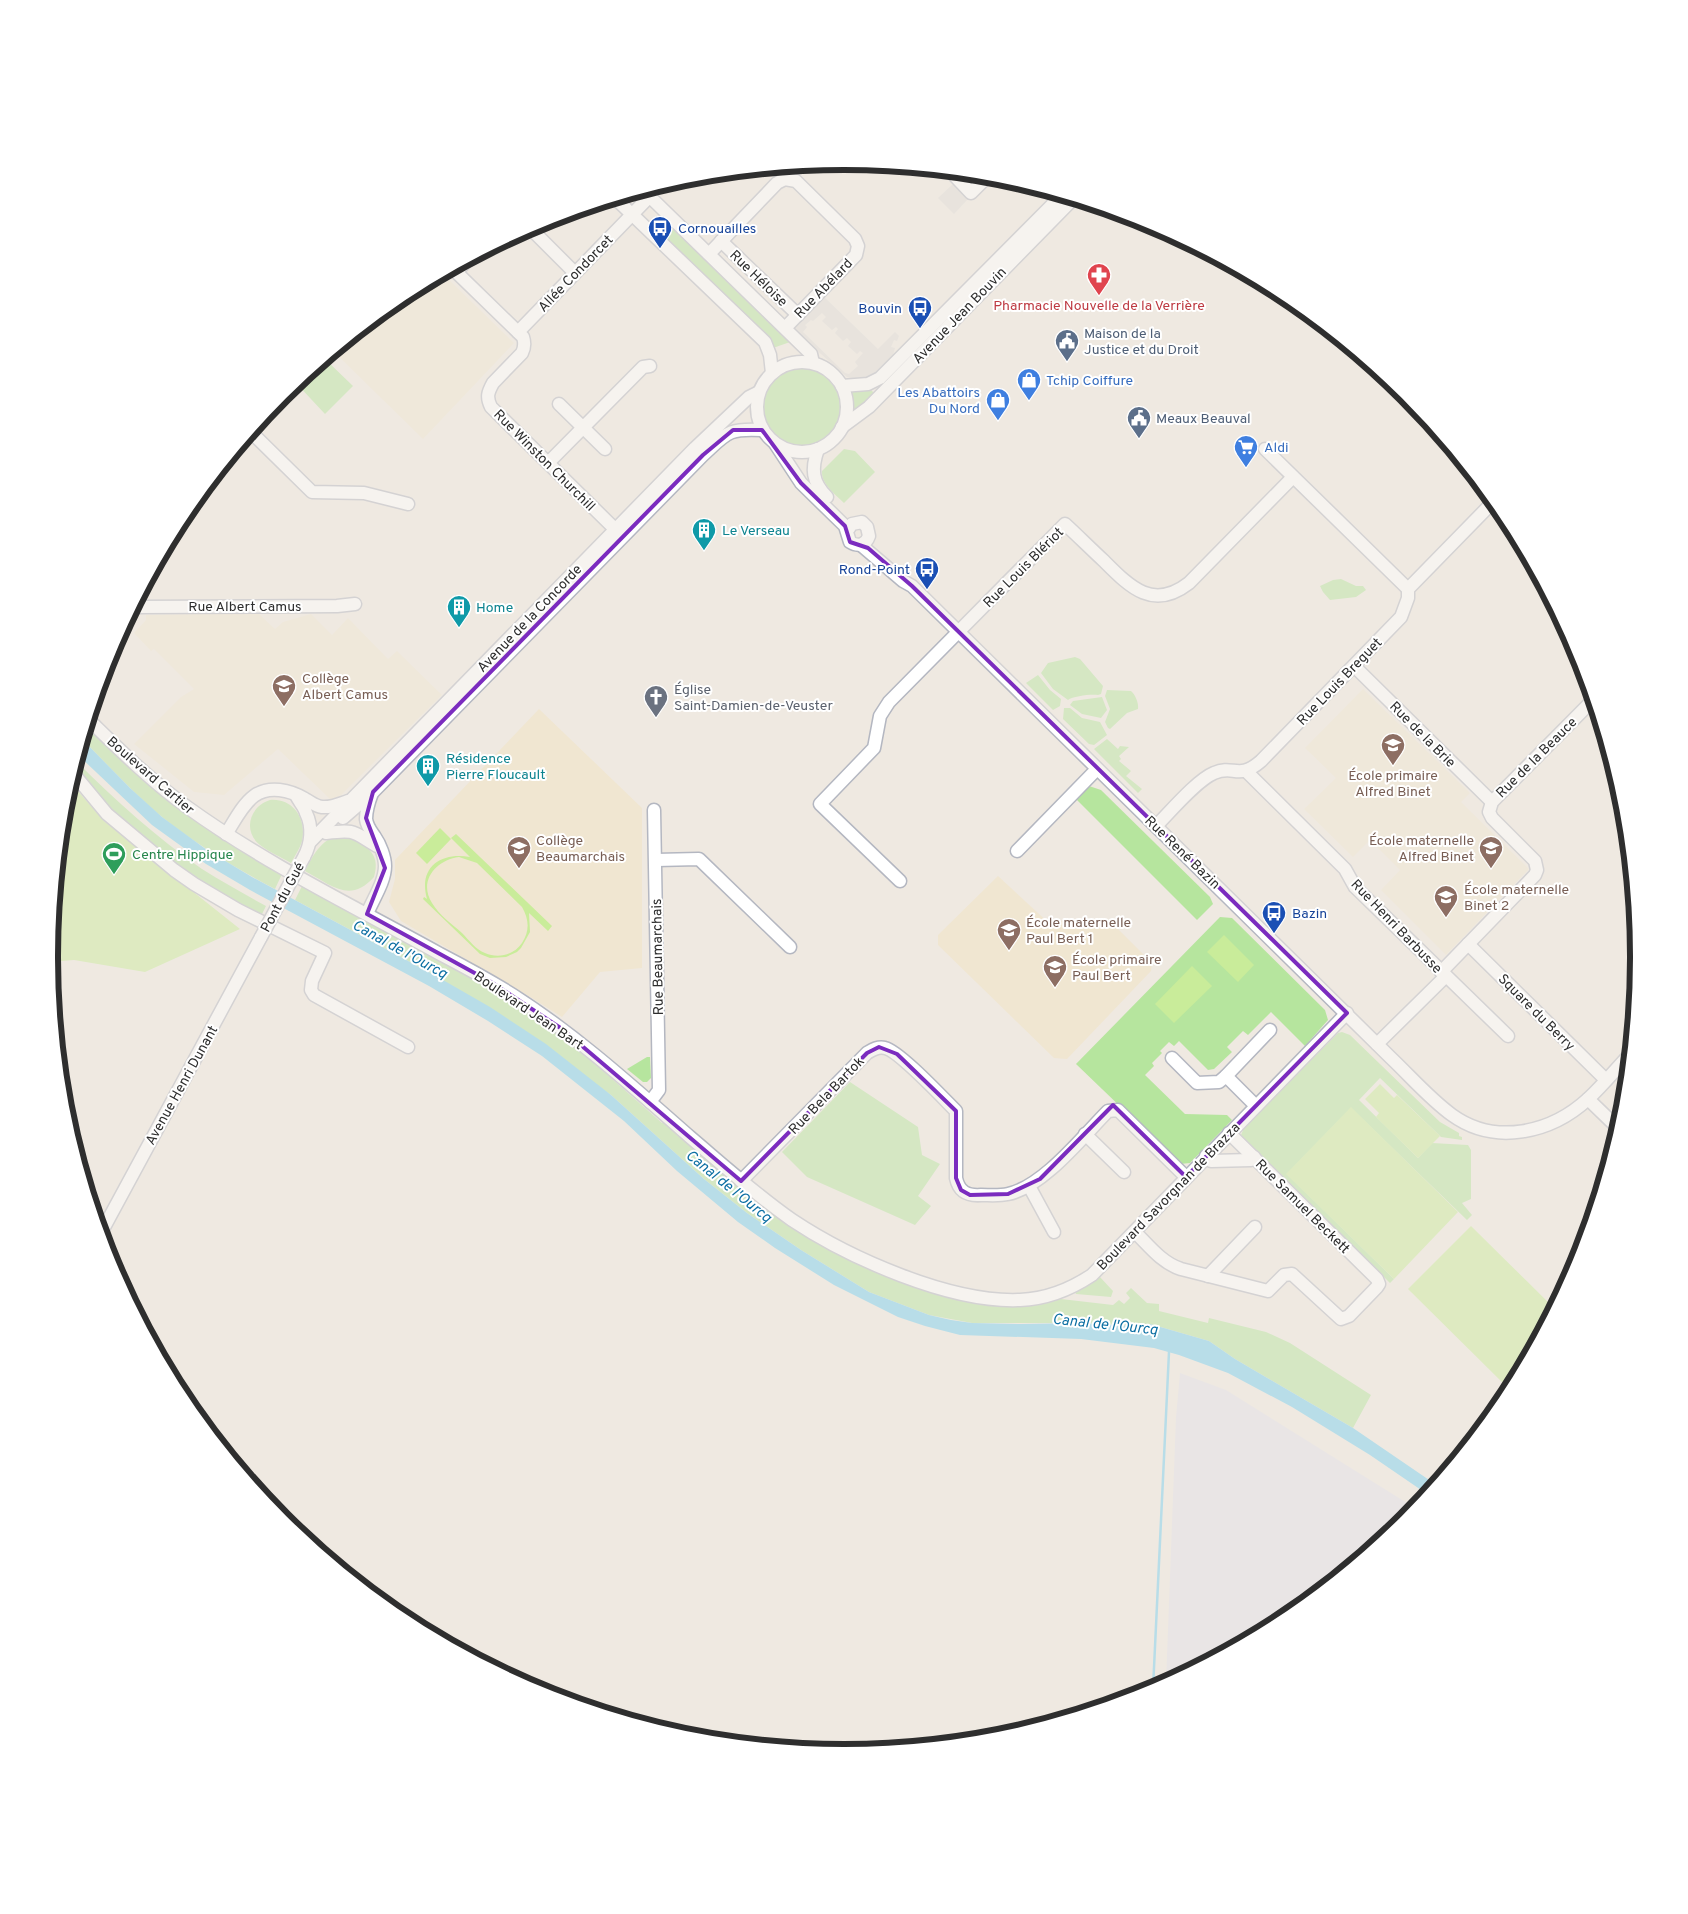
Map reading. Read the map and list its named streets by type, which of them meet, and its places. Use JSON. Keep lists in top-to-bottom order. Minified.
{"streets":{"street":["Allée Condorcet","Rue Héloise","Rue Abélard","Avenue Jean Bouvin","Rue Winston Churchill","Rue Louis Blériot","Rue Albert Camus","Avenue de la Concorde","Rue Louis Breguet","Rue de la Brie","Rue de la Beauce","Boulevard Cartier","Rue René Bazin","Pont du Gué","Rue Henri Barbusse","Rue Beaumarchais","Boulevard Jean Bart","Square du Berry","Avenue Henri Dunant","Rue Bela Bartok","Boulevard Savorgnan de Brazza","Rue Samuel Beckett"]},"crossings":[["Allée Condorcet","Rue Winston Churchill"],["Rue Héloise","Rue Abélard"],["Avenue Jean Bouvin","Avenue de la Concorde"],["Rue Winston Churchill","Avenue de la Concorde"],["Rue Louis Blériot","Rue René Bazin"],["Avenue de la Concorde","Pont du Gué"],["Rue Louis Breguet","Rue de la Brie"],["Rue Louis Breguet","Rue Henri Barbusse"],["Rue de la Brie","Rue de la Beauce"],["Rue de la Beauce","Square du Berry"],["Boulevard Cartier","Boulevard Jean Bart"],["Rue René Bazin","Square du Berry"],["Rue René Bazin","Boulevard Savorgnan de Brazza"],["Pont du Gué","Avenue Henri Dunant"],["Rue Beaumarchais","Boulevard Jean Bart"],["Boulevard Jean Bart","Rue Bela Bartok"],["Boulevard Jean Bart","Boulevard Savorgnan de Brazza"],["Rue Bela Bartok","Boulevard Savorgnan de Brazza"],["Boulevard Savorgnan de Brazza","Rue Samuel Beckett"]],"water":["Canal de l'Ourcq"],"places":{"bus stop":["Cornouailles","Bouvin","Rond-Point","Bazin"],"pharmacy":["Pharmacie Nouvelle de la Verrière"],"public building":["Maison de la Justice et du Droit","Meaux Beauval"],"shop":["Tchip Coiffure","Les Abattoirs Du Nord"],"supermarket":["Aldi"],"building":["Le Verseau","Home","Résidence Pierre Floucault"],"school or university":["Collège Albert Camus","École primaire Alfred Binet","Collège Beaumarchais","École maternelle Alfred Binet","École maternelle Binet 2","École maternelle Paul Bert 1","École primaire Paul Bert"],"church":["Église Saint-Damien-de-Veuster"],"sports":["Centre Hippique"]}}
